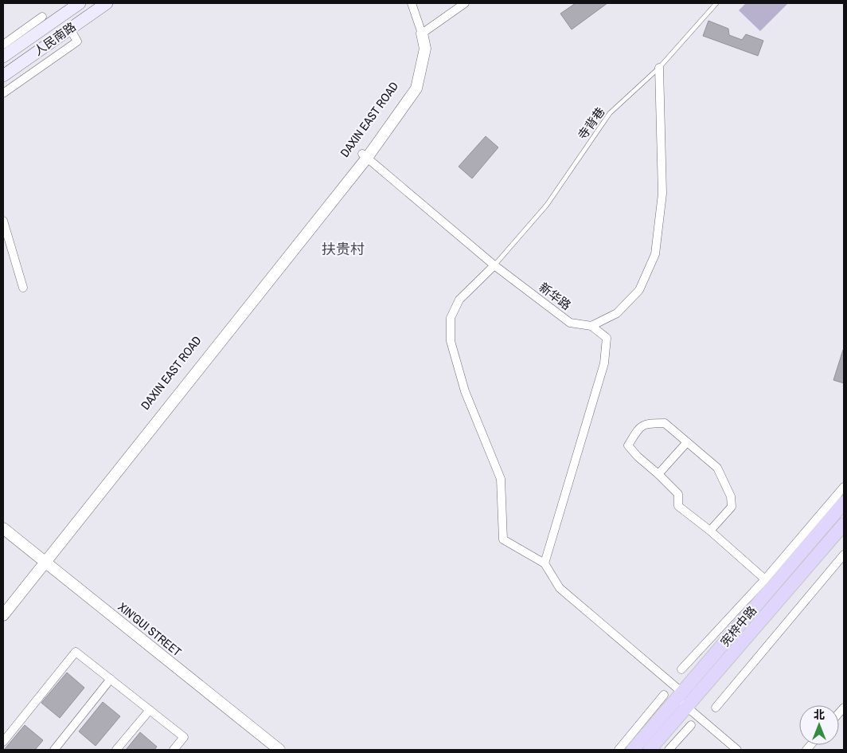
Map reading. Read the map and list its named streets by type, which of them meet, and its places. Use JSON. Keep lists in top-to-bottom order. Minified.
{"streets":{"main road":["人民南路","宪梓中路"],"street":["DAXIN EAST ROAD","新华路","XIN'GUI STREET"],"lane":["寺背巷"]},"crossings":[["DAXIN EAST ROAD","新华路"],["DAXIN EAST ROAD","XIN'GUI STREET"],["寺背巷","新华路"]],"districts":["扶贵村"],"north":"top"}
